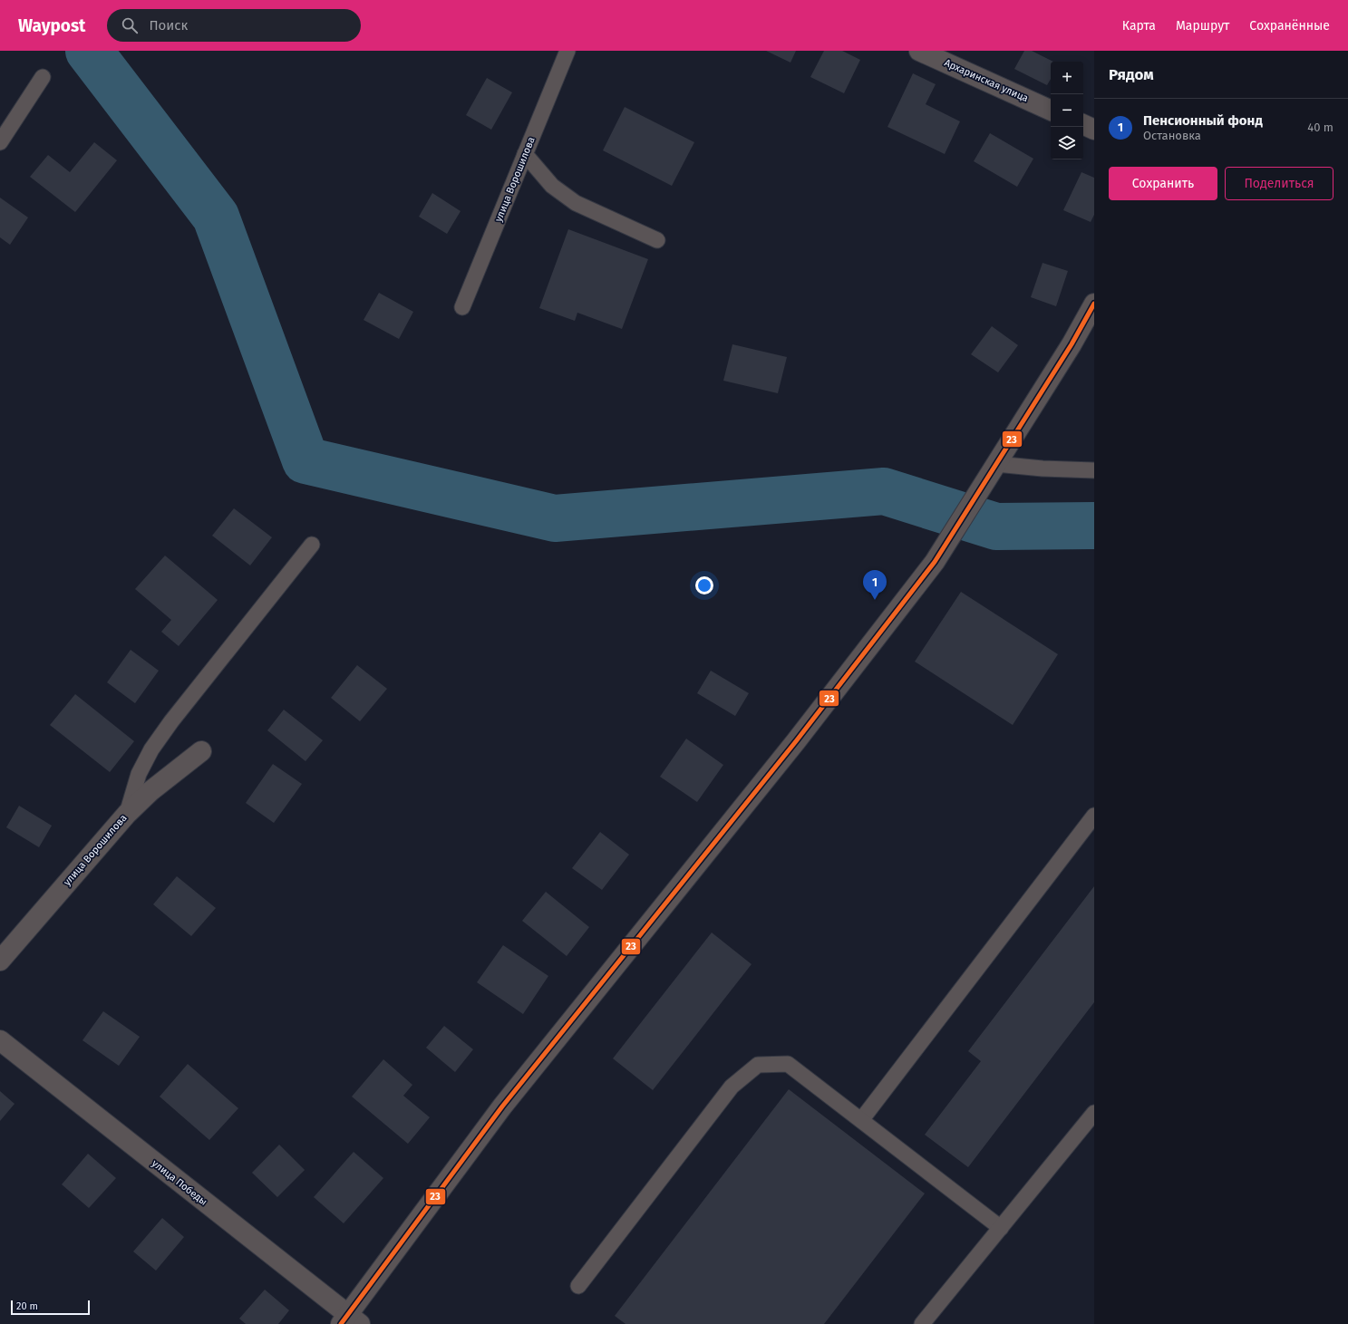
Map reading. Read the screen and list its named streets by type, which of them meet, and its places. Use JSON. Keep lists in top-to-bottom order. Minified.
{"streets":{"street":["Архаринская улица","улица Ворошилова","улица Победы"]},"lines":["transit line 23"],"scale_bar":"20 m","page":{"header":"Waypost","search":"Поиск","nav":["Карта","Маршрут","Сохранённые"],"heading":"Рядом","map_buttons":["+","−"],"list":[{"mark":"1","name":"Пенсионный фонд","note":"Остановка","value":"40 m"}],"buttons":["Сохранить","Поделиться"],"pins":"1","scale":"20 m"}}
